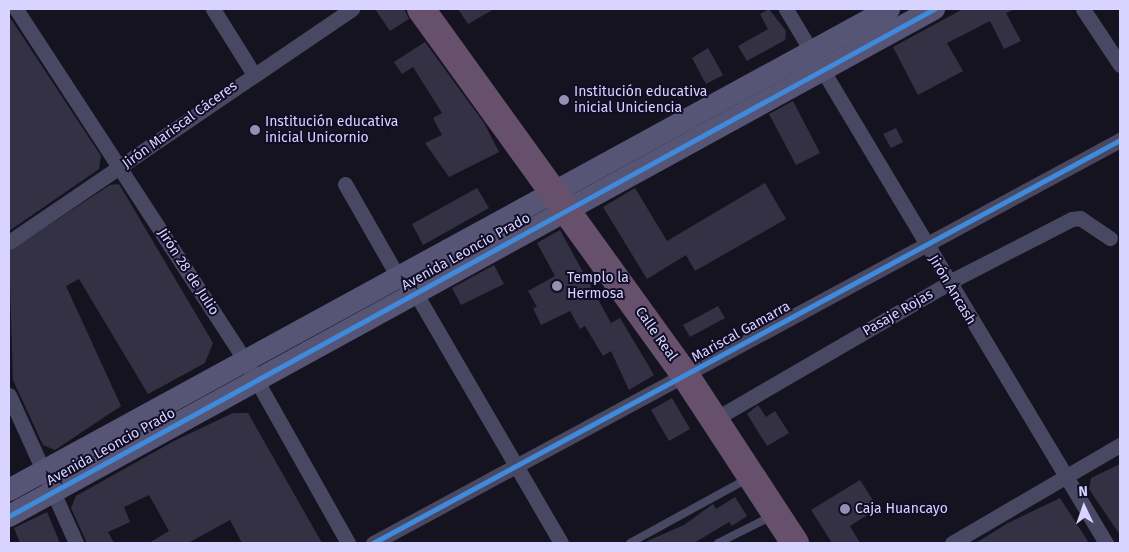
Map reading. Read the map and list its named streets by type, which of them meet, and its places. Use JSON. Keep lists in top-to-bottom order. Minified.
{"streets":{"highway":["Calle Real"],"street":["Jirón Mariscal Cáceres","Avenida Leoncio Prado","Jirón 28 de Julio","Jirón Ancash","Pasaje Rojas","Mariscal Gamarra"]},"crossings":[["Jirón Mariscal Cáceres","Jirón 28 de Julio"],["Avenida Leoncio Prado","Jirón 28 de Julio"],["Avenida Leoncio Prado","Jirón Ancash"],["Avenida Leoncio Prado","Calle Real"],["Jirón Ancash","Pasaje Rojas"],["Jirón Ancash","Mariscal Gamarra"],["Pasaje Rojas","Calle Real"],["Mariscal Gamarra","Calle Real"]],"places":["Institución educativa inicial Uniciencia","Institución educativa inicial Unicornio","Templo la Hermosa","Caja Huancayo"],"north":"top"}
